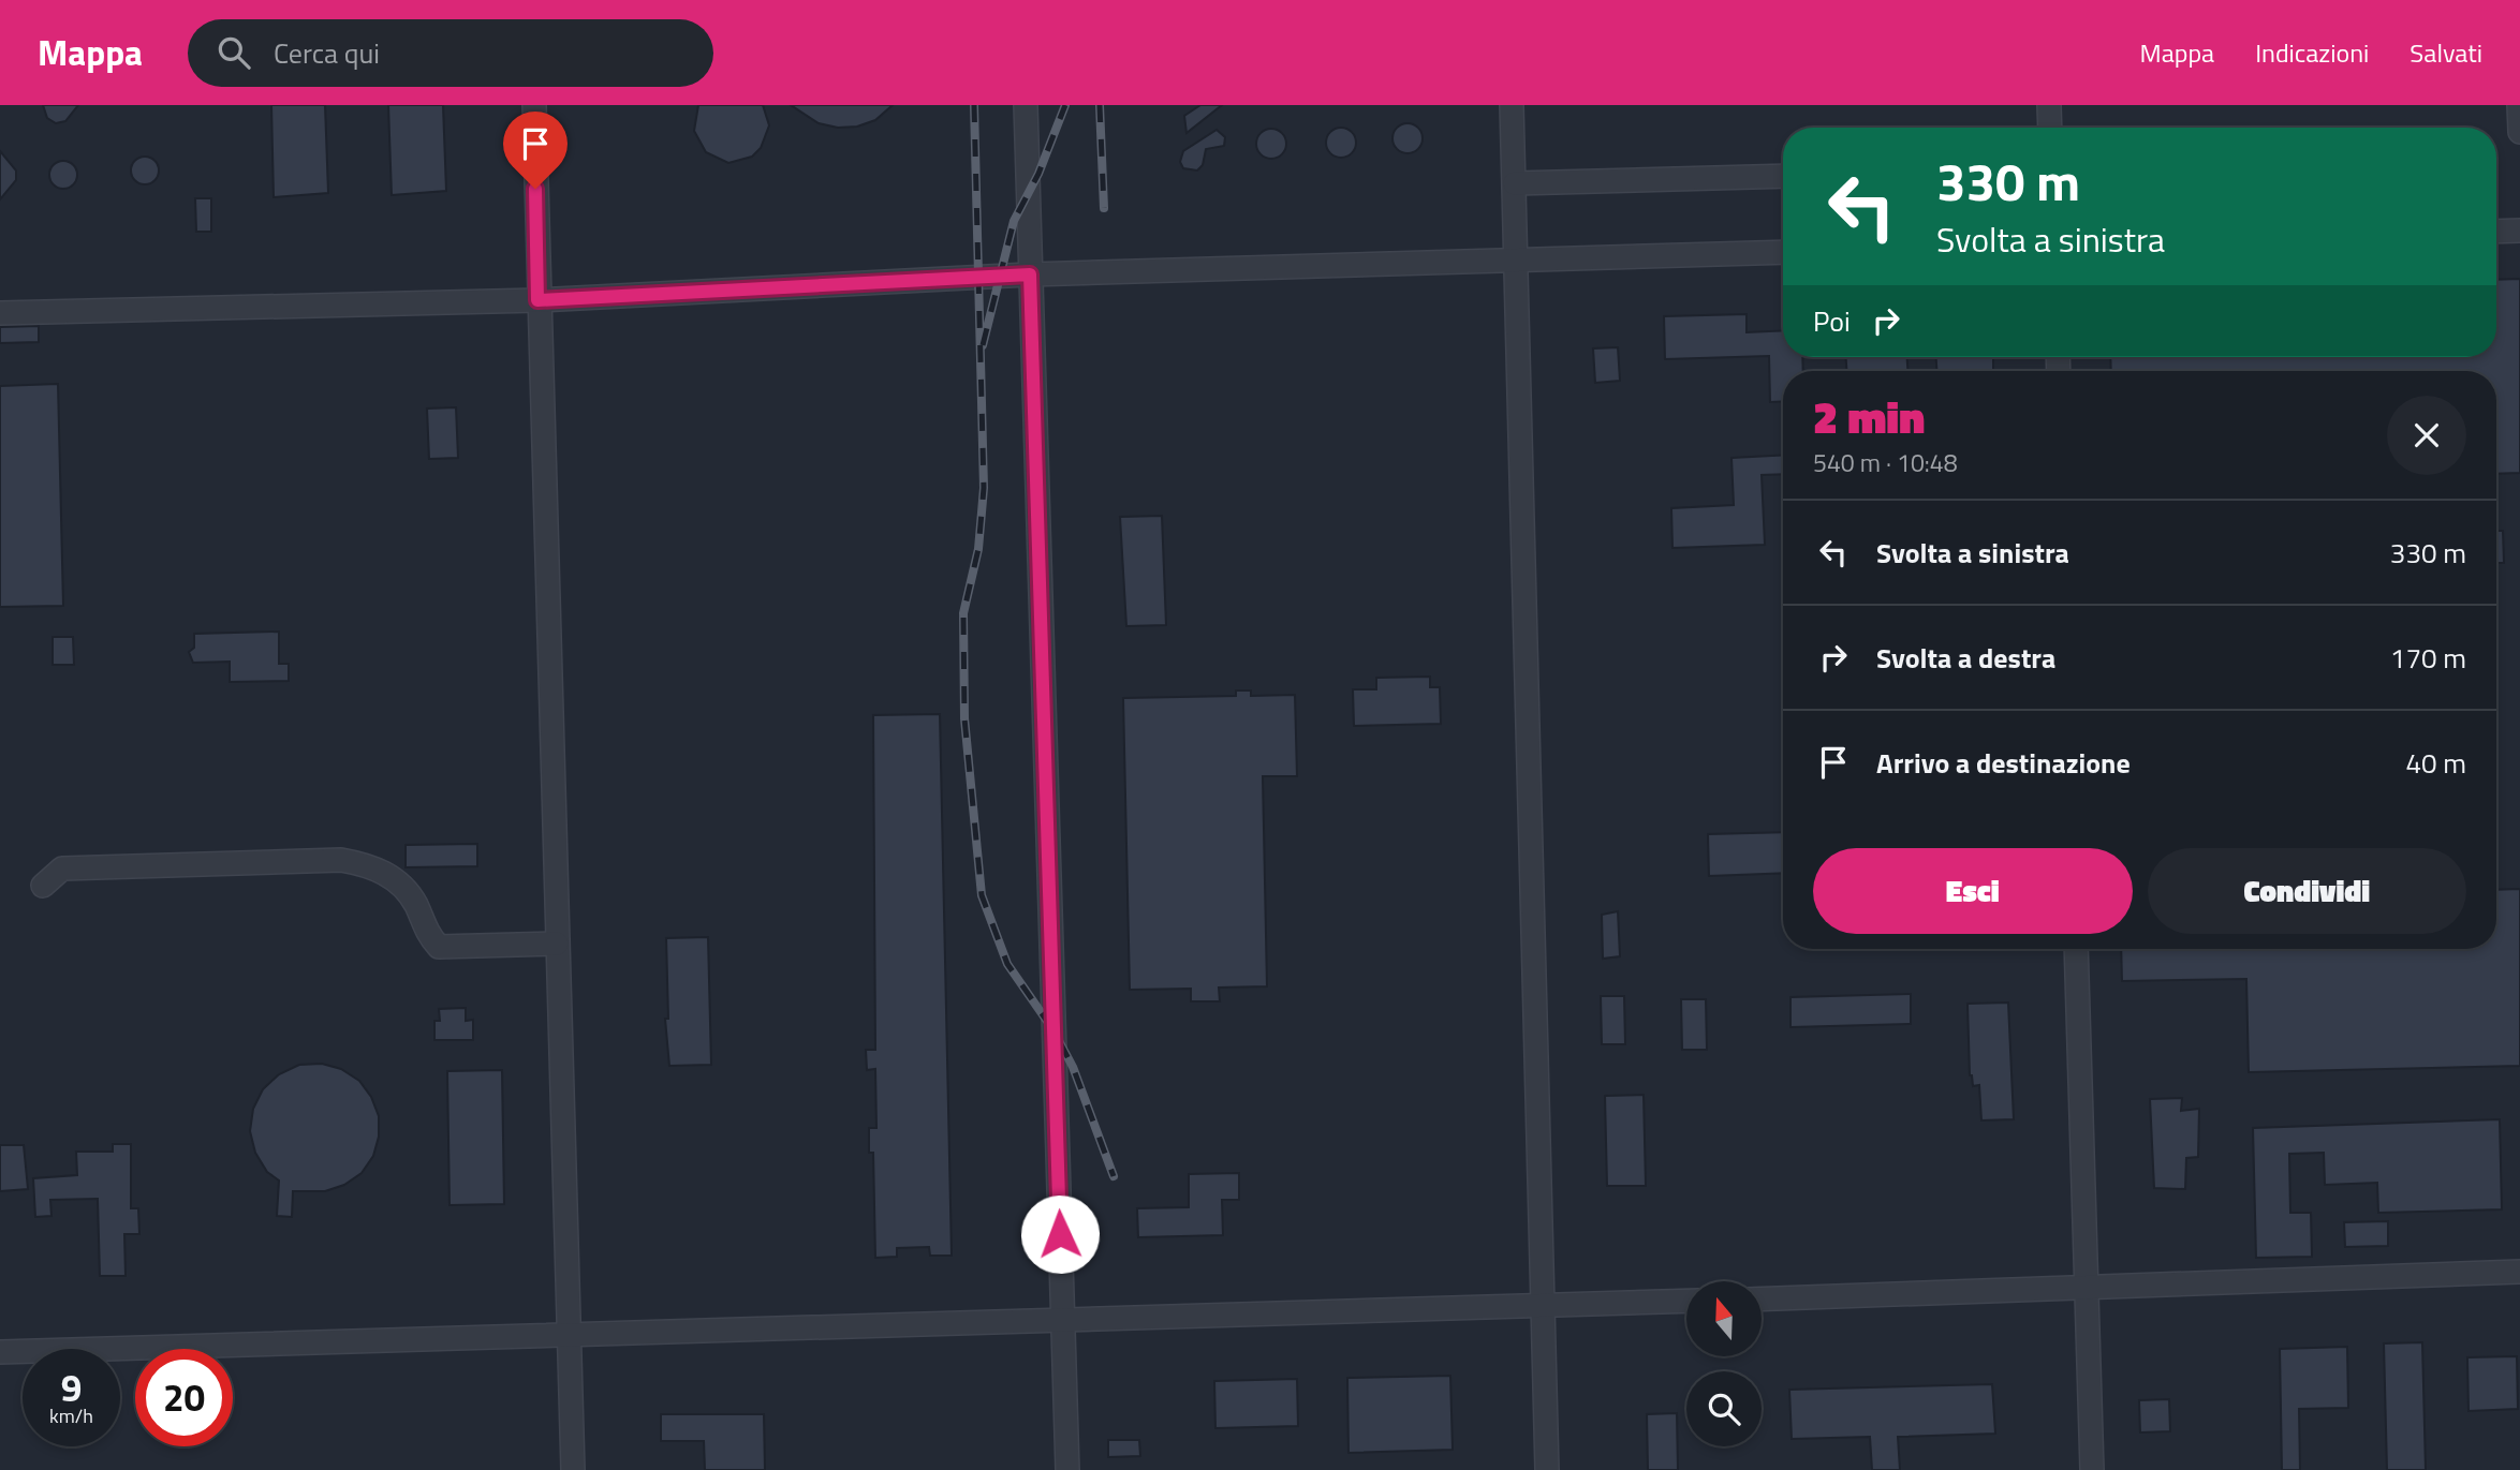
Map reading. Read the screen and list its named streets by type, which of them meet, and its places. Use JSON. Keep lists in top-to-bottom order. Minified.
{"north":"top","page":{"header":"Mappa","search":"Cerca qui","nav":["Mappa","Indicazioni","Salvati"],"turn":["330 m","Svolta a sinistra"],"then":"Poi","heading":["2 min","540 m · 10:48"],"list":[{"name":"Svolta a sinistra","value":"330 m"},{"name":"Svolta a destra","value":"170 m"},{"name":"Arrivo a destinazione","value":"40 m"}],"buttons":["Esci","Condividi"],"speed":"9 km/h","limit":"20"}}
